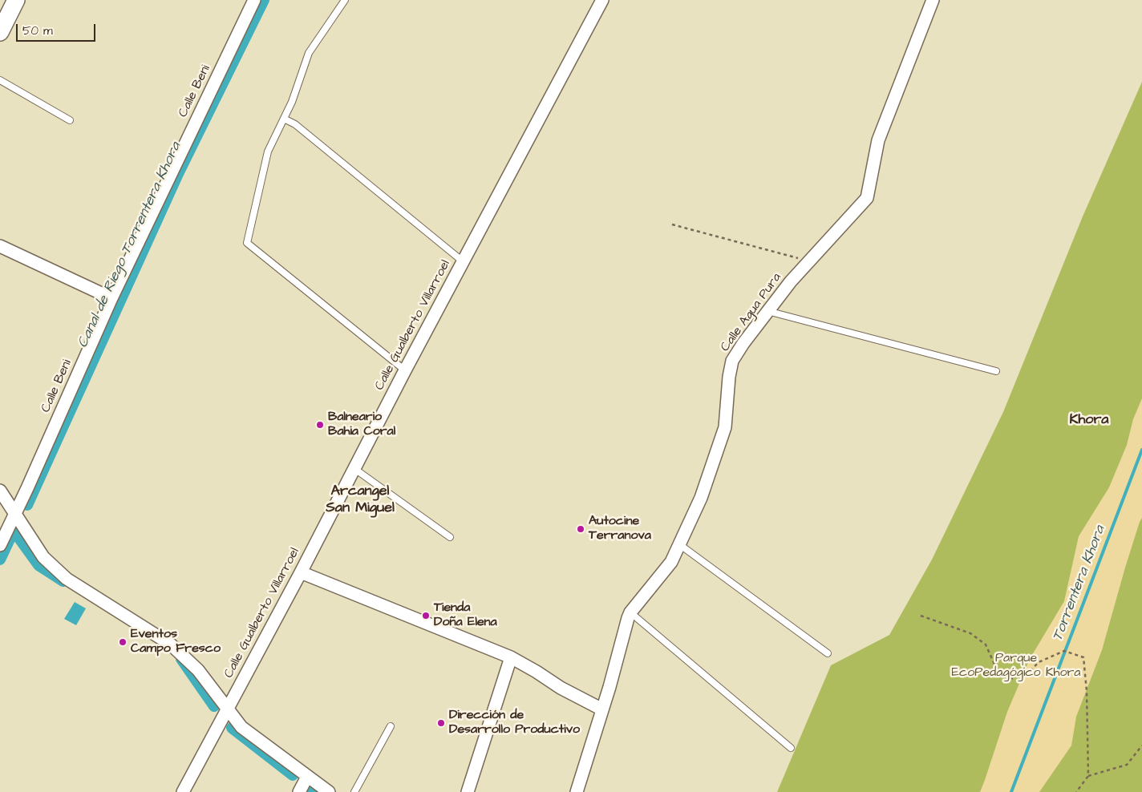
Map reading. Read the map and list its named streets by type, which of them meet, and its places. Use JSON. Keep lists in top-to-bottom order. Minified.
{"streets":{"street":["Calle Beni","Calle Agua Pura","Calle Gualberto Villarroel"]},"districts":["Khora","Arcangel San Miguel"],"water":["Canal de Riego Torrentera Khora","Torrentera Khora"],"parks":["Parque EcoPedagógico Khora"],"places":["Balneario Bahia Coral","Autocine Terranova","Tienda Doña Elena","Eventos Campo Fresco","Dirección de Desarrollo Productivo"],"scale_bar":"50 m"}
